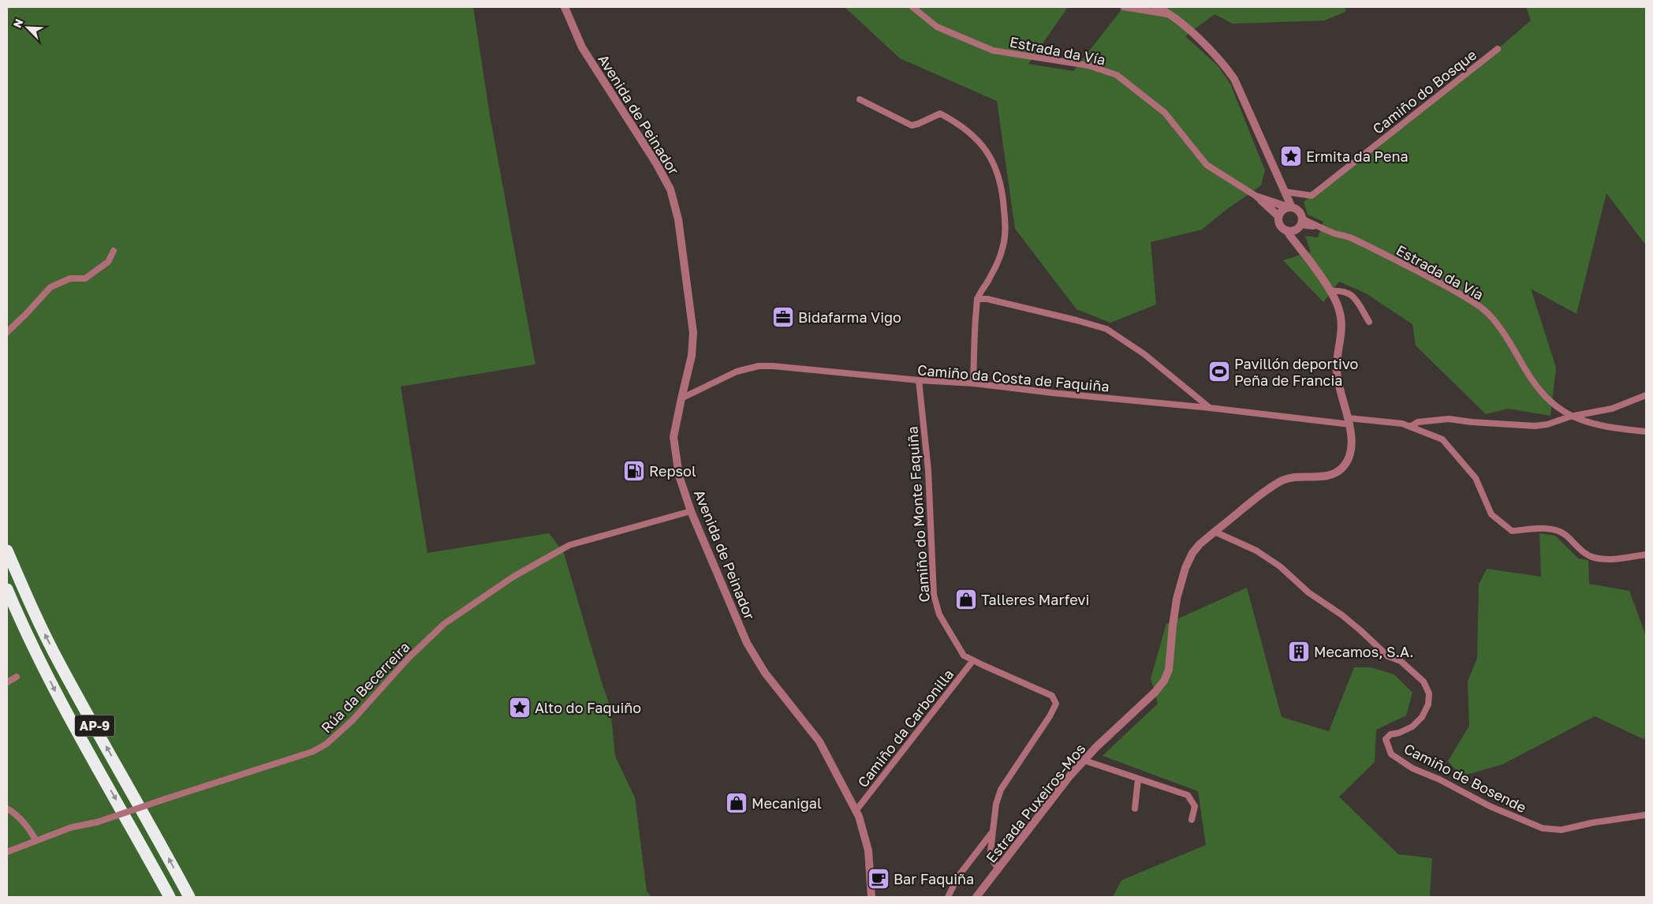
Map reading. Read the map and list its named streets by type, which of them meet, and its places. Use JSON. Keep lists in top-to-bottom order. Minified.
{"streets":{"highway":["AP-9"],"street":["Estrada da Vía","Camiño do Bosque","Avenida de Peinador","Camiño da Costa de Faquiña","Camiño do Monte Faquiña","Rúa da Becerreira","Camiño da Carbonilla","Camiño de Bosende","Estrada Puxeiros-Mos"]},"crossings":[["Estrada da Vía","Estrada Puxeiros-Mos"],["Avenida de Peinador","Camiño da Costa de Faquiña"],["Avenida de Peinador","Rúa da Becerreira"],["Avenida de Peinador","Camiño da Carbonilla"],["Camiño da Costa de Faquiña","Camiño do Monte Faquiña"],["Camiño da Costa de Faquiña","Estrada Puxeiros-Mos"],["Camiño do Monte Faquiña","Camiño da Carbonilla"],["Camiño do Monte Faquiña","Estrada Puxeiros-Mos"],["Camiño de Bosende","Estrada Puxeiros-Mos"]],"places":{"place":["Ermita da Pena","Alto do Faquiño"],"office":["Bidafarma Vigo"],"sports":["Pavillón deportivo Peña de Francia"],"fuel station":["Repsol"],"shop":["Talleres Marfevi","Mecanigal"],"building":["Mecamos, S.A."],"cafe":["Bar Faquiña"]},"north":"top left"}
